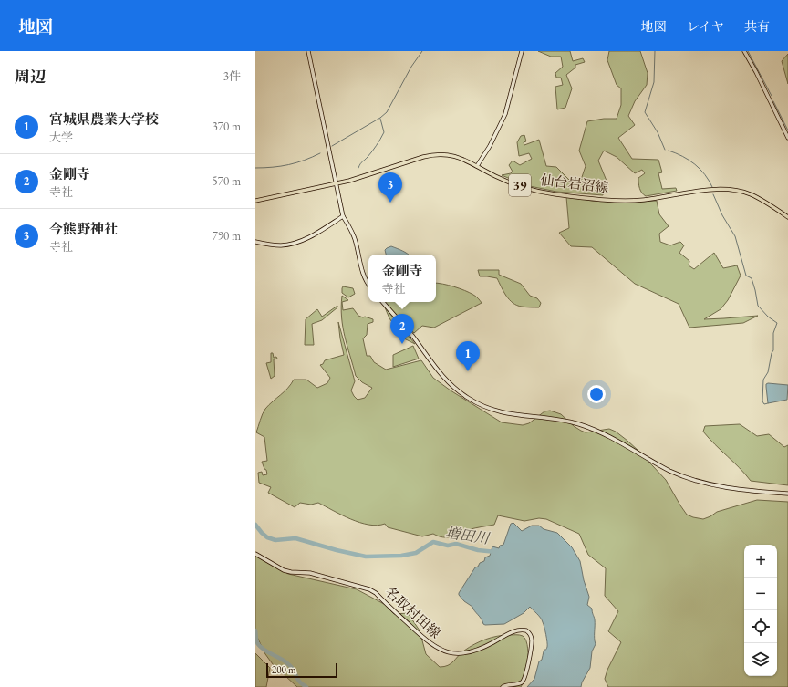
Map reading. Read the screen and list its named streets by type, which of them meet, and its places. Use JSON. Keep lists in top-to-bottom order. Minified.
{"streets":{"main road":["仙台岩沼線","39"],"street":["名取村田線"]},"water":["増田川"],"scale_bar":"200 m","page":{"header":"地図","nav":["地図","レイヤ","共有"],"heading":["周辺","3件"],"list":[{"mark":"1","name":"宮城県農業大学校","note":"大学","value":"370 m"},{"mark":"2","name":"金剛寺","note":"寺社","value":"570 m"},{"mark":"3","name":"今熊野神社","note":"寺社","value":"790 m"}],"pins":["3","2","1"],"popup":["金剛寺","寺社"],"map_buttons":["+","−"],"scale":"200 m"}}
